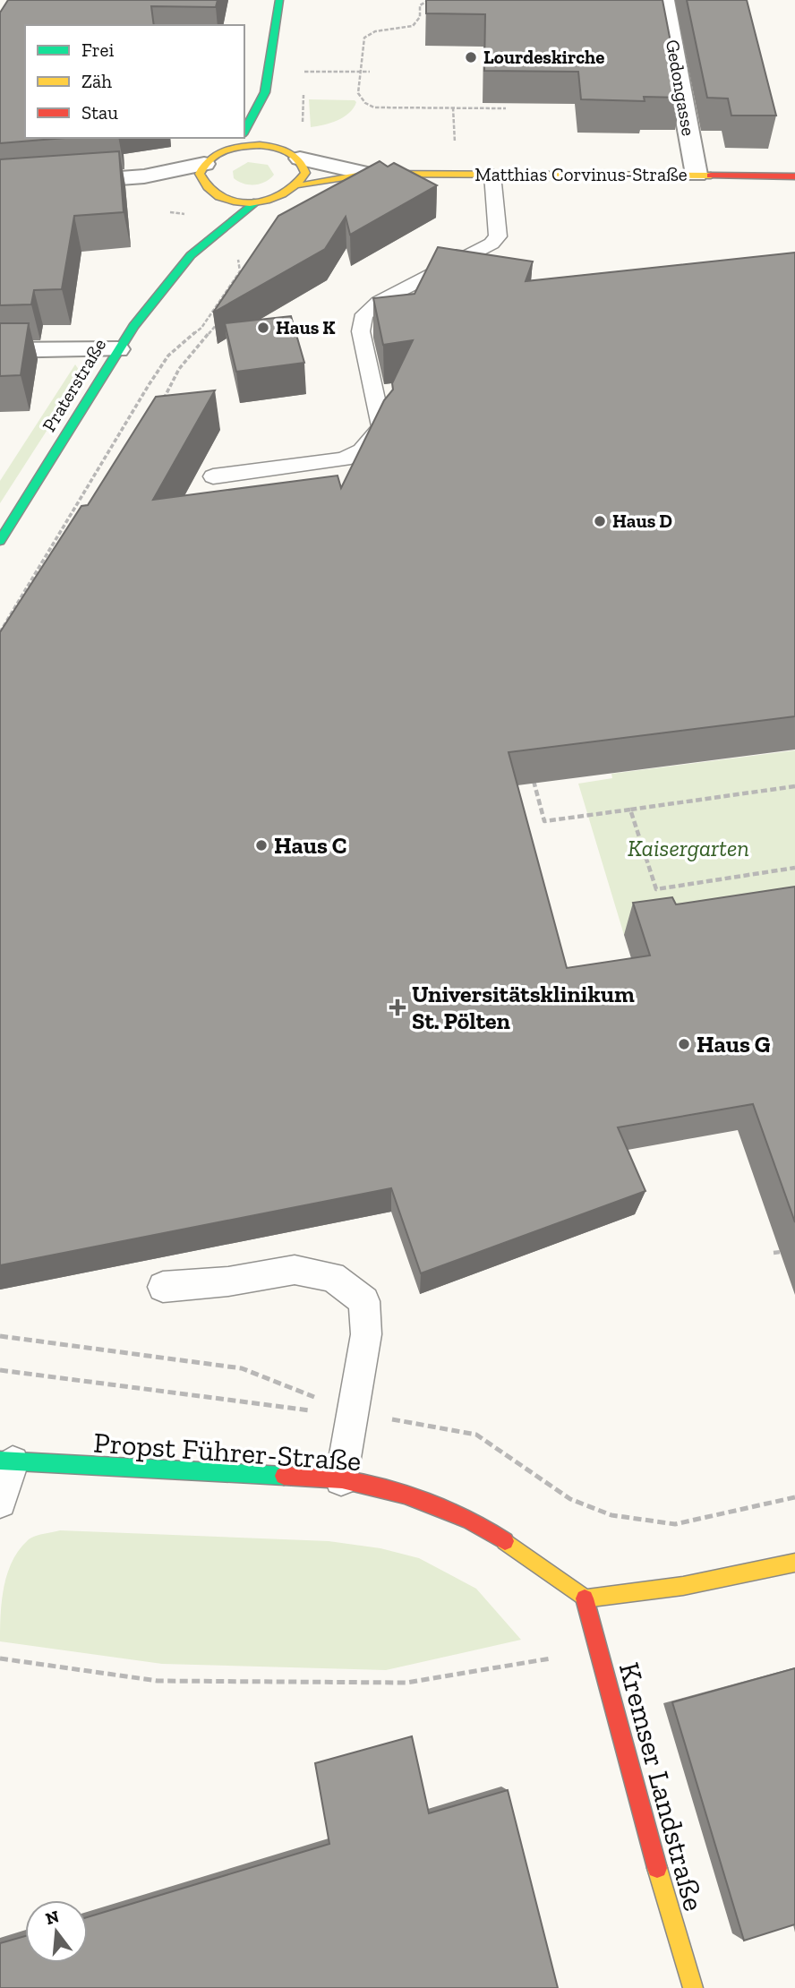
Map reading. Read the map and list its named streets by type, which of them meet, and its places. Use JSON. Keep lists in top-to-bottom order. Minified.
{"streets":{"main road":["Matthias Corvinus-Straße","Praterstraße","Propst Führer-Straße","Kremser Landstraße"],"street":["Gedongasse"]},"crossings":[["Gedongasse","Matthias Corvinus-Straße"],["Matthias Corvinus-Straße","Praterstraße"],["Propst Führer-Straße","Kremser Landstraße"]],"parks":["Kaisergarten"],"places":{"other":["Lourdeskirche","Haus K","Haus D","Haus C","Haus G"],"health":["Universitätsklinikum St. Pölten"]},"legend":["Frei","Zäh","Stau"],"north":"top"}
